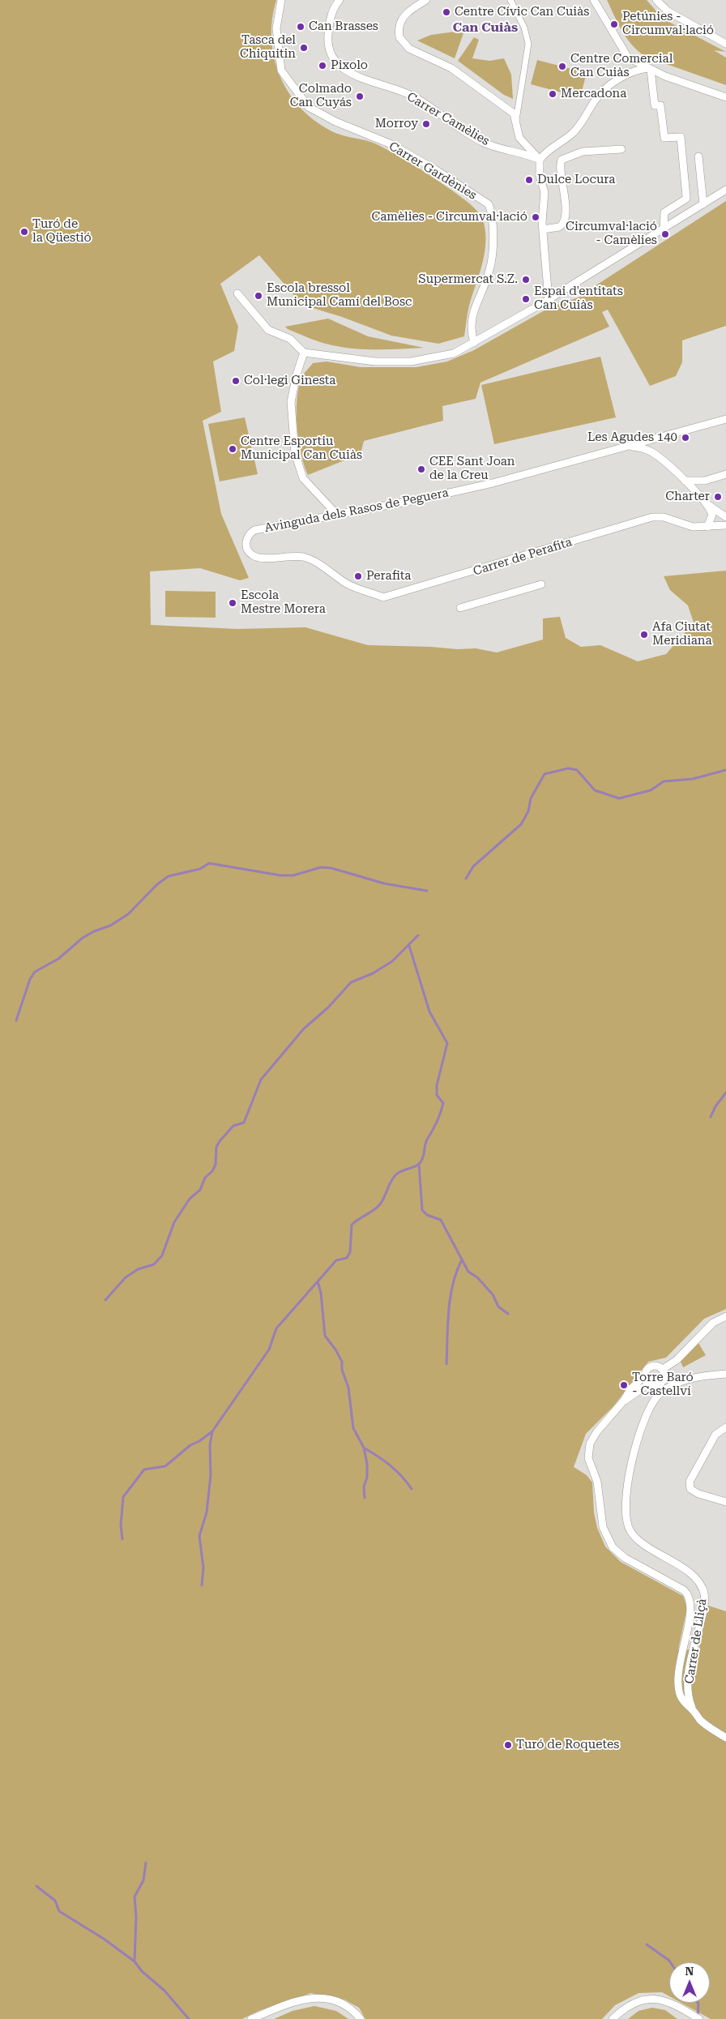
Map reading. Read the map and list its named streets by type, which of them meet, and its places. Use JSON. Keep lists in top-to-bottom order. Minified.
{"streets":{"street":["Carrer Camèlies","Carrer Gardènies","Avinguda dels Rasos de Peguera","Carrer de Perafita","Carrer de Lliçà"]},"crossings":[["Avinguda dels Rasos de Peguera","Carrer de Perafita"]],"districts":["Can Cuiàs"],"places":["Centre Cívic Can Cuiàs","Petúnies - Circumval·lació","Can Brasses","Tasca del Chiquitin","Pixolo","Centre Comercial Can Cuiàs","Mercadona","Colmado Can Cuyás","Morroy","Dulce Locura","Camèlies - Circumval·lació","Turó de la Qüestió","Circumval·lació - Camèlies","Supermercat S.Z.","Escola bressol Municipal Camí del Bosc","Espai d'entitats Can Cuiàs","Col·legi Ginesta","Les Agudes 140","Centre Esportiu Municipal Can Cuiàs","CEE Sant Joan de la Creu","Charter","Perafita","Escola Mestre Morera","Afa Ciutat Meridiana","Torre Baró - Castellví","Turó de Roquetes"],"north":"top"}
